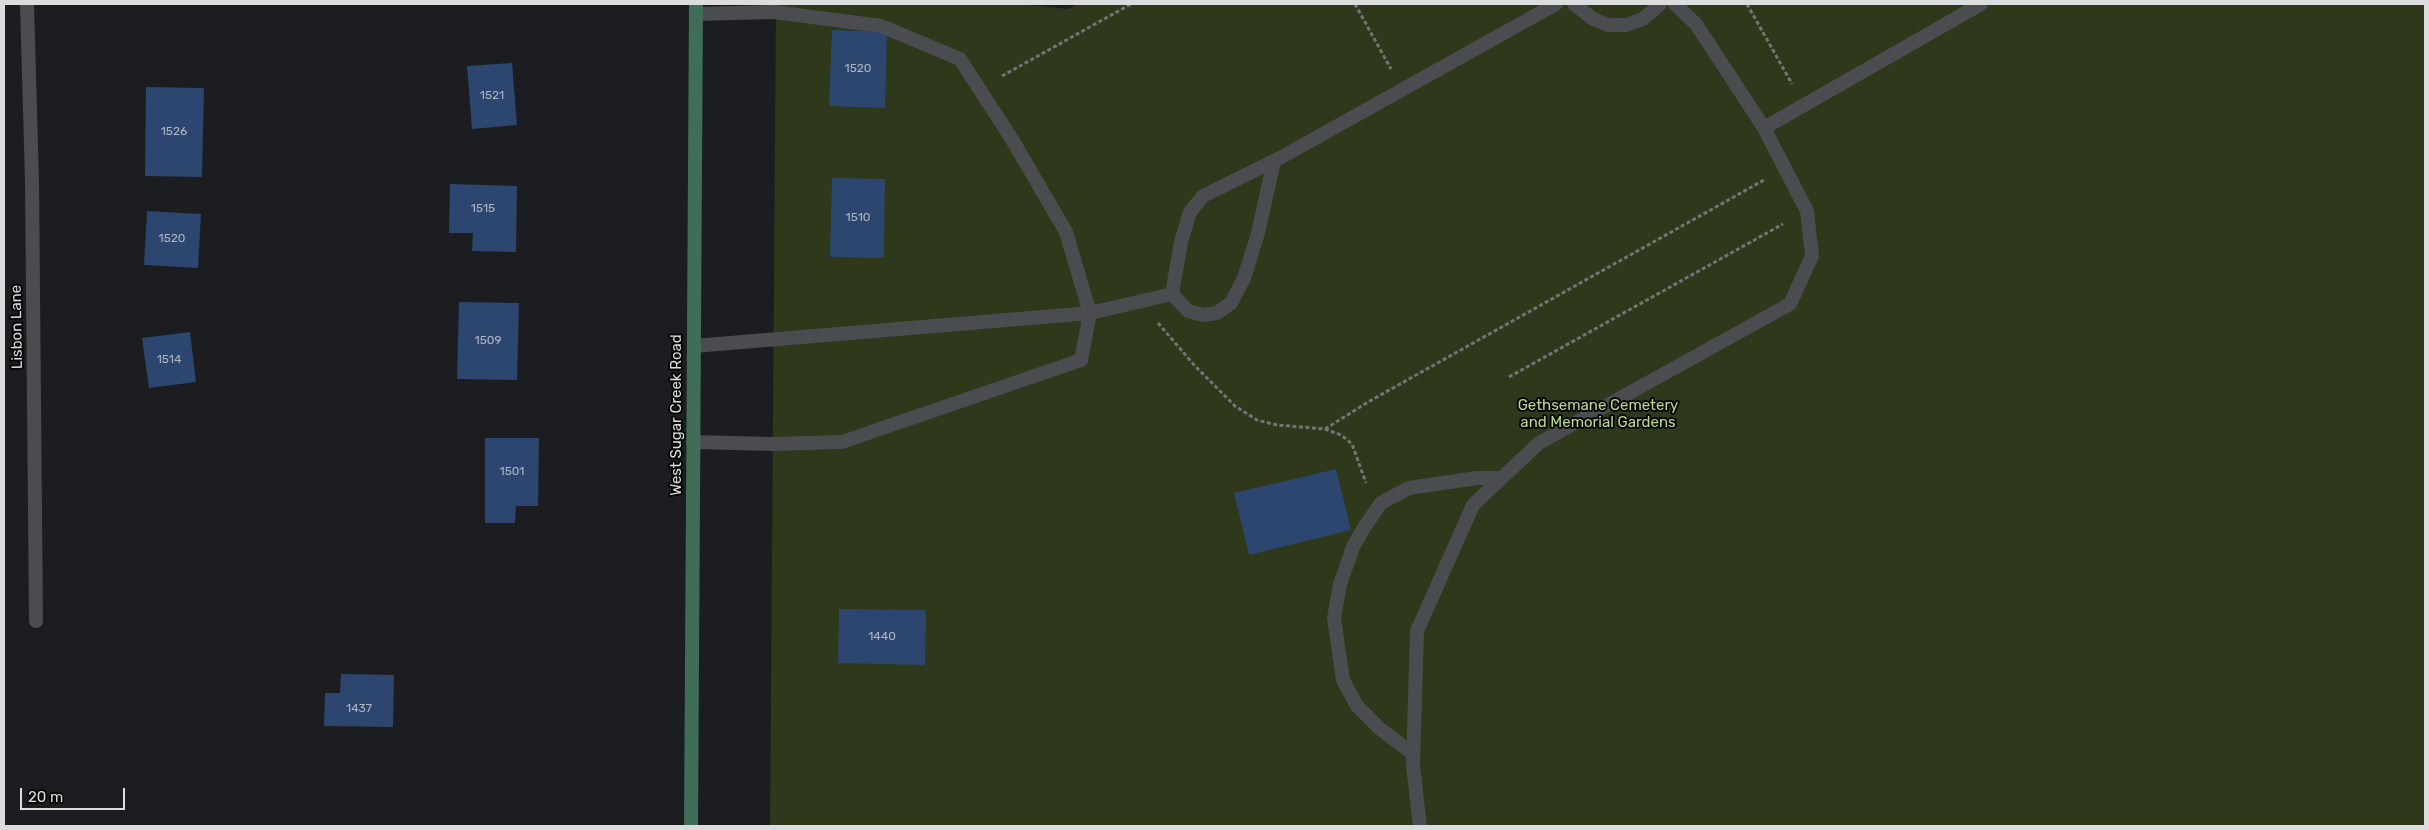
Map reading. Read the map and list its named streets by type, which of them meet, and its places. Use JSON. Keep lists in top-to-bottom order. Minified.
{"streets":{"main road":["West Sugar Creek Road"],"street":["Lisbon Lane"]},"parks":["Gethsemane Cemetery and Memorial Gardens"],"house_numbers":["1520","1521","1526","1515","1510","1520","1509","1514","1501","1440","1437"],"scale_bar":"20 m"}
